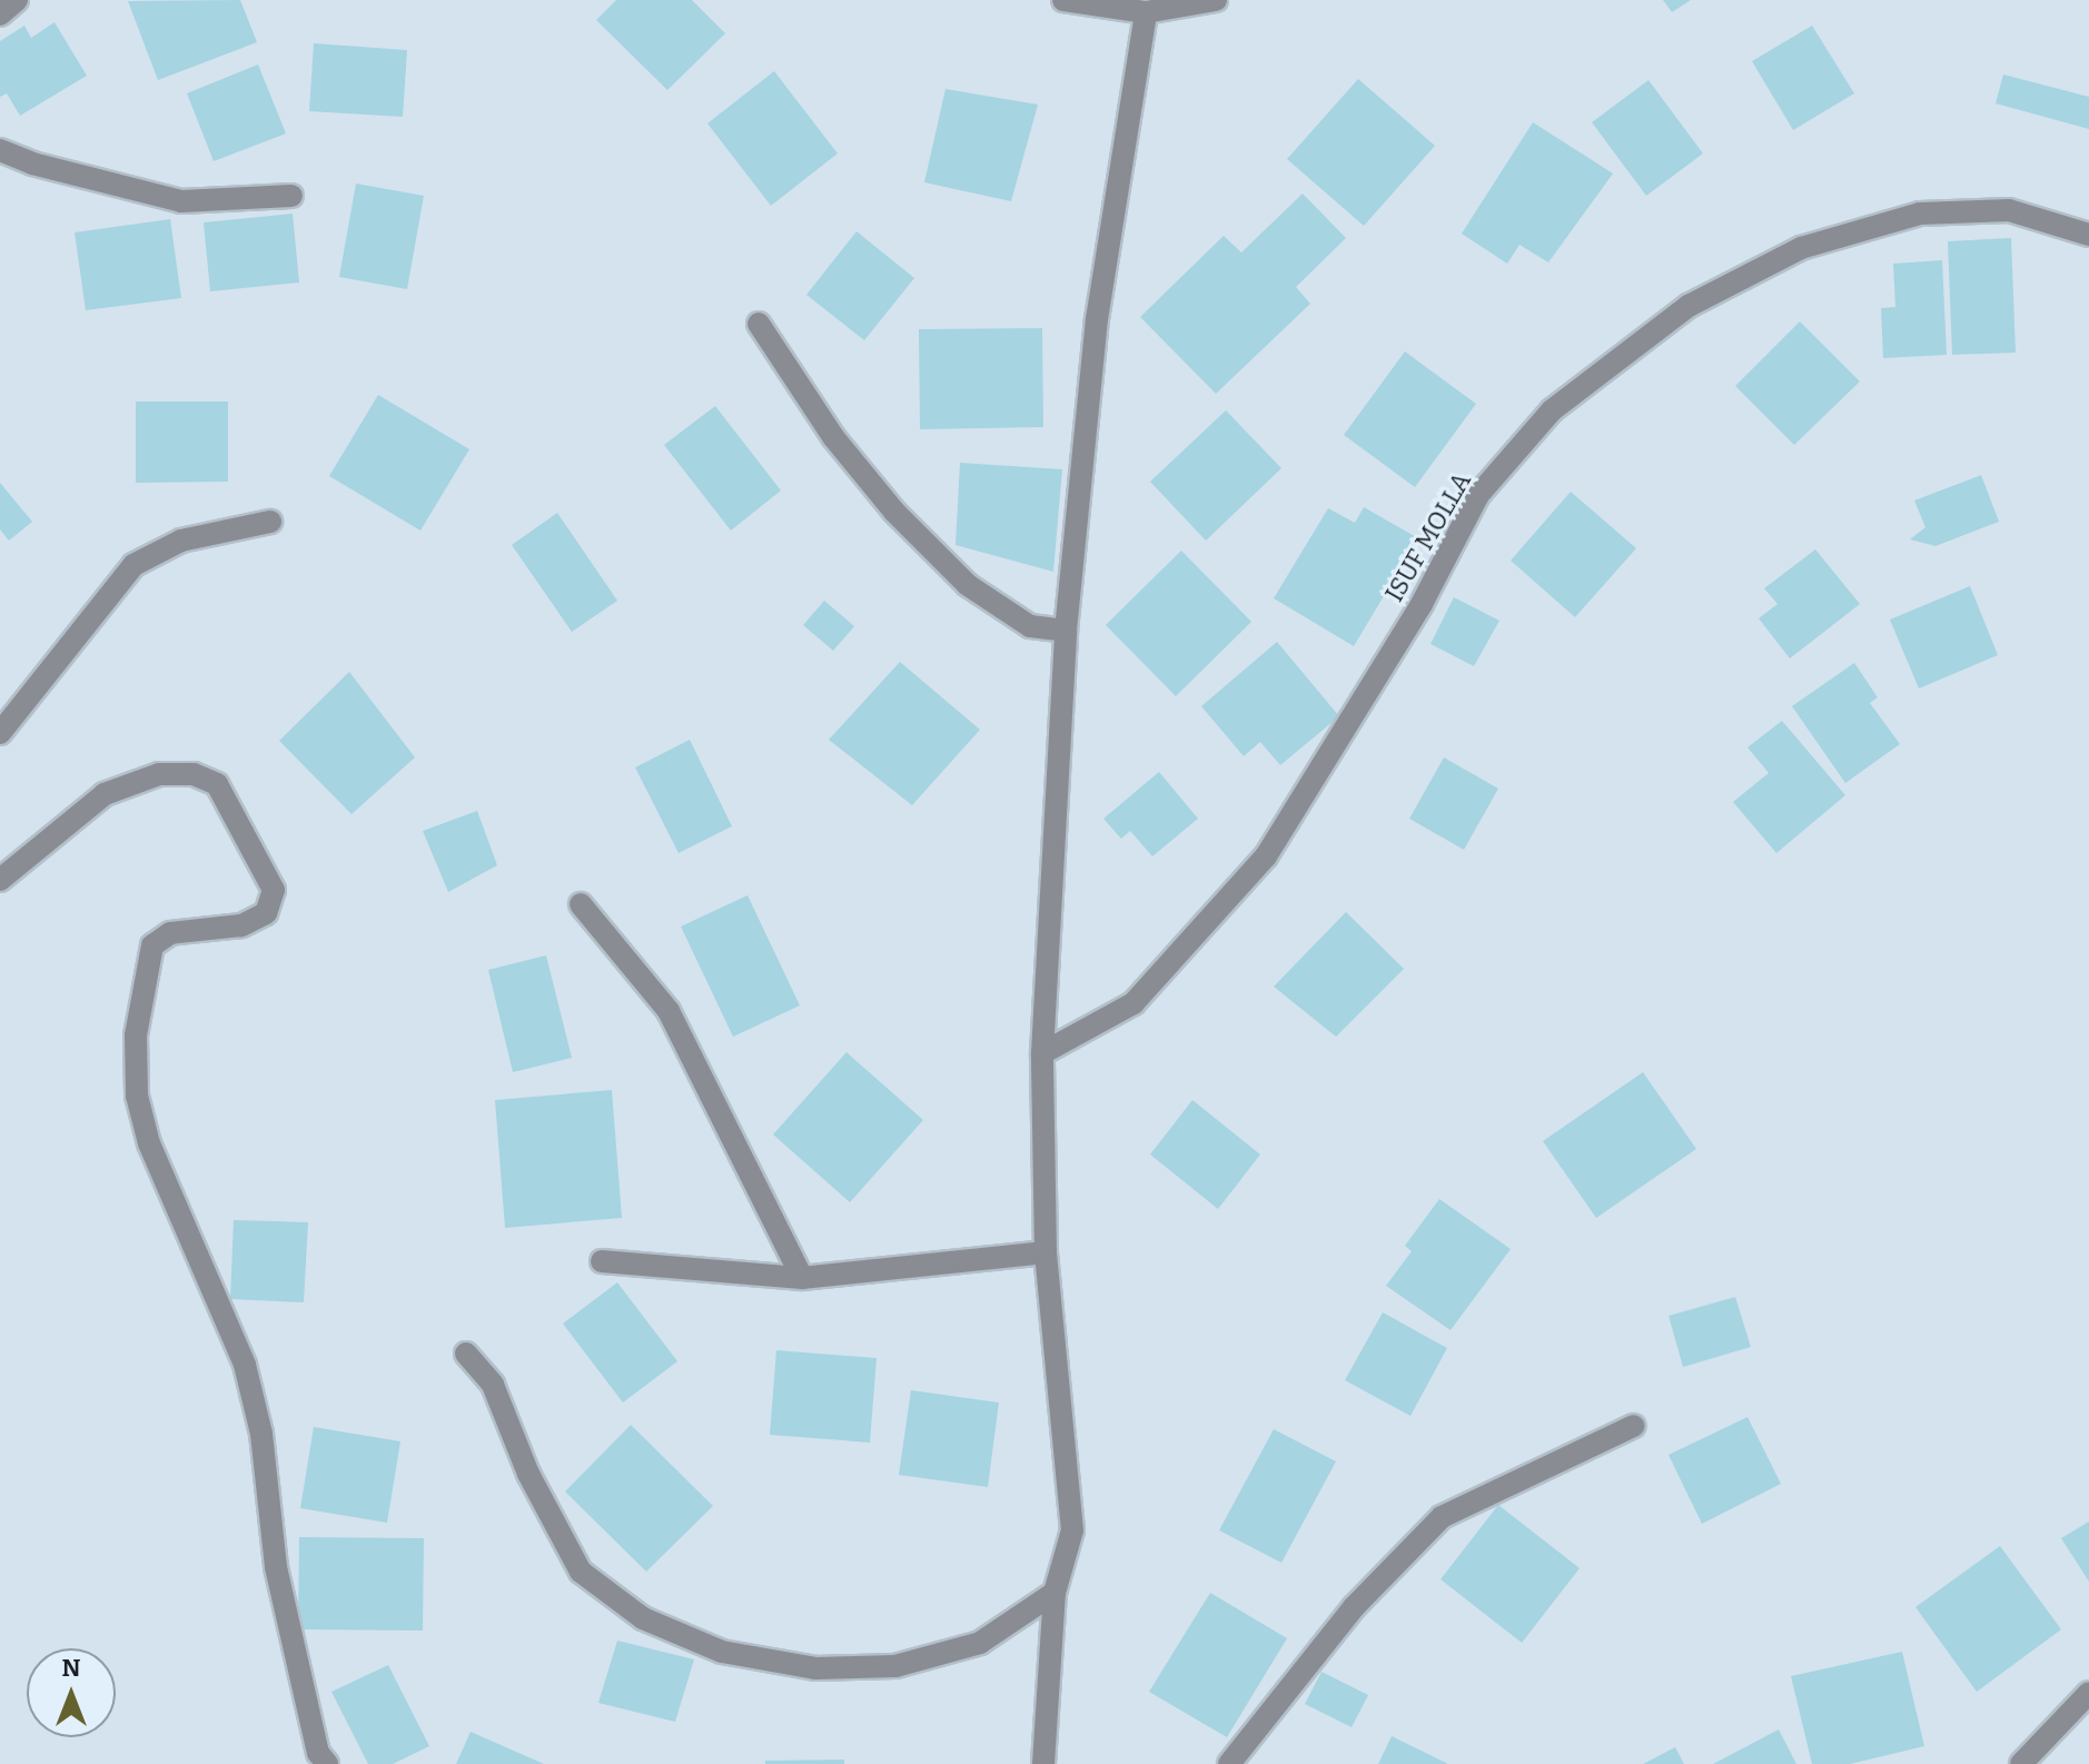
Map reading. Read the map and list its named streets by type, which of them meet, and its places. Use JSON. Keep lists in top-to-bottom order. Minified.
{"streets":{"street":["ISUF MOLLA"]},"north":"top"}
